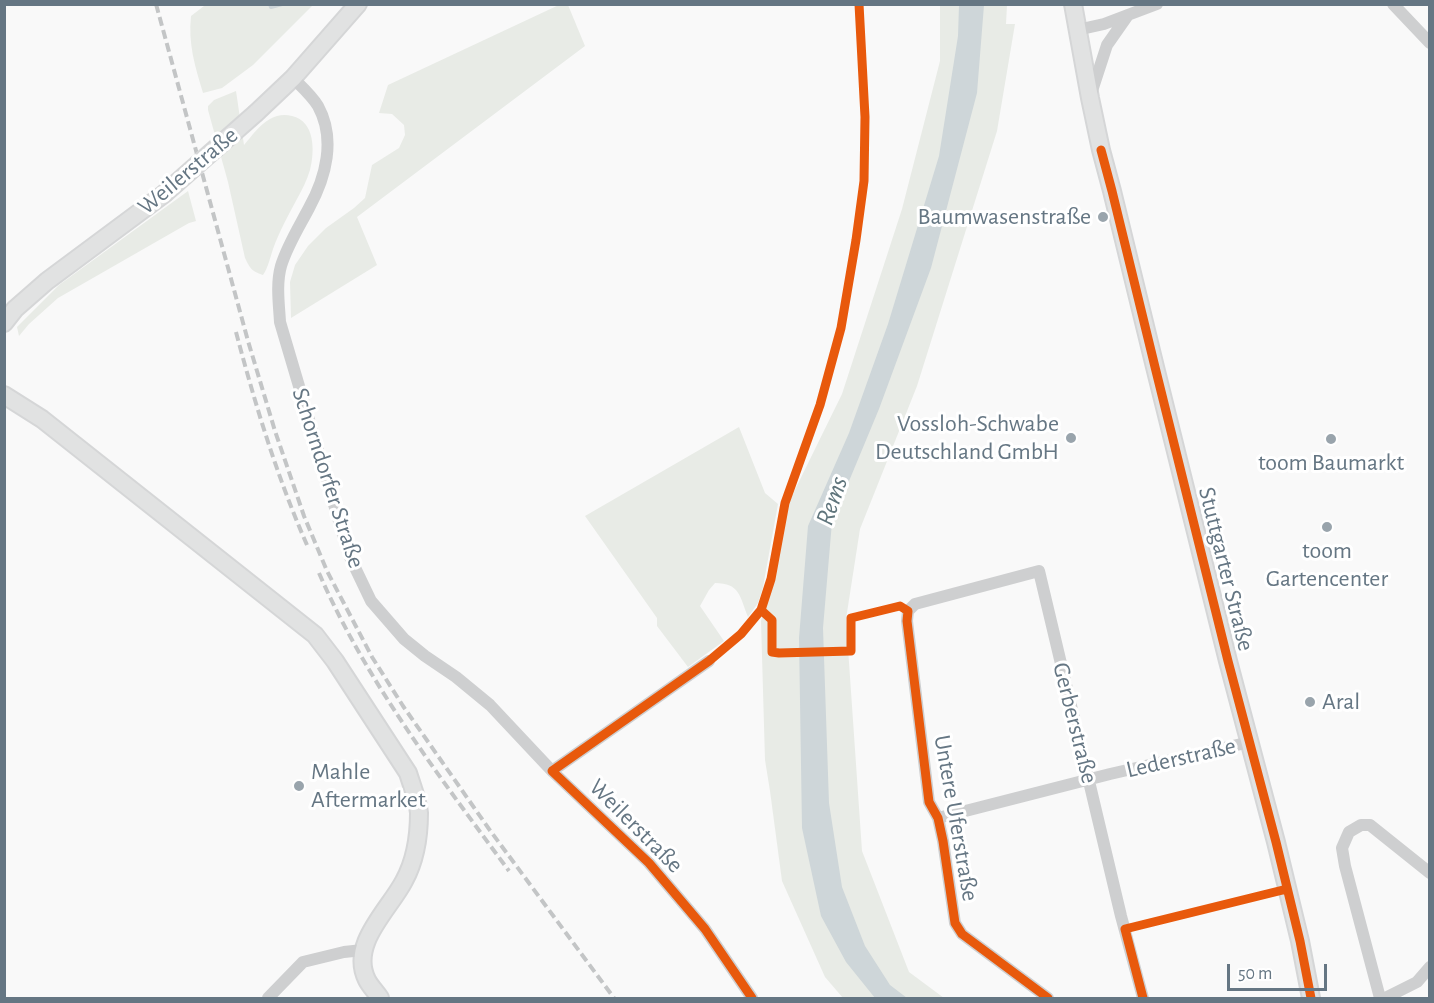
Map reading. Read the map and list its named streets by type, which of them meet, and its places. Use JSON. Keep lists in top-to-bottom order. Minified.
{"streets":{"street":["Weilerstraße","Schorndorfer Straße","Stuttgarter Straße","Gerberstraße","Lederstraße","Untere Uferstraße"]},"crossings":[["Weilerstraße","Schorndorfer Straße"],["Stuttgarter Straße","Lederstraße"],["Gerberstraße","Lederstraße"],["Gerberstraße","Untere Uferstraße"],["Lederstraße","Untere Uferstraße"]],"water":["Rems"],"places":["Baumwasenstraße","Vossloh-Schwabe Deutschland GmbH","toom Baumarkt","toom Gartencenter","Aral","Mahle Aftermarket"],"scale_bar":"50 m"}
